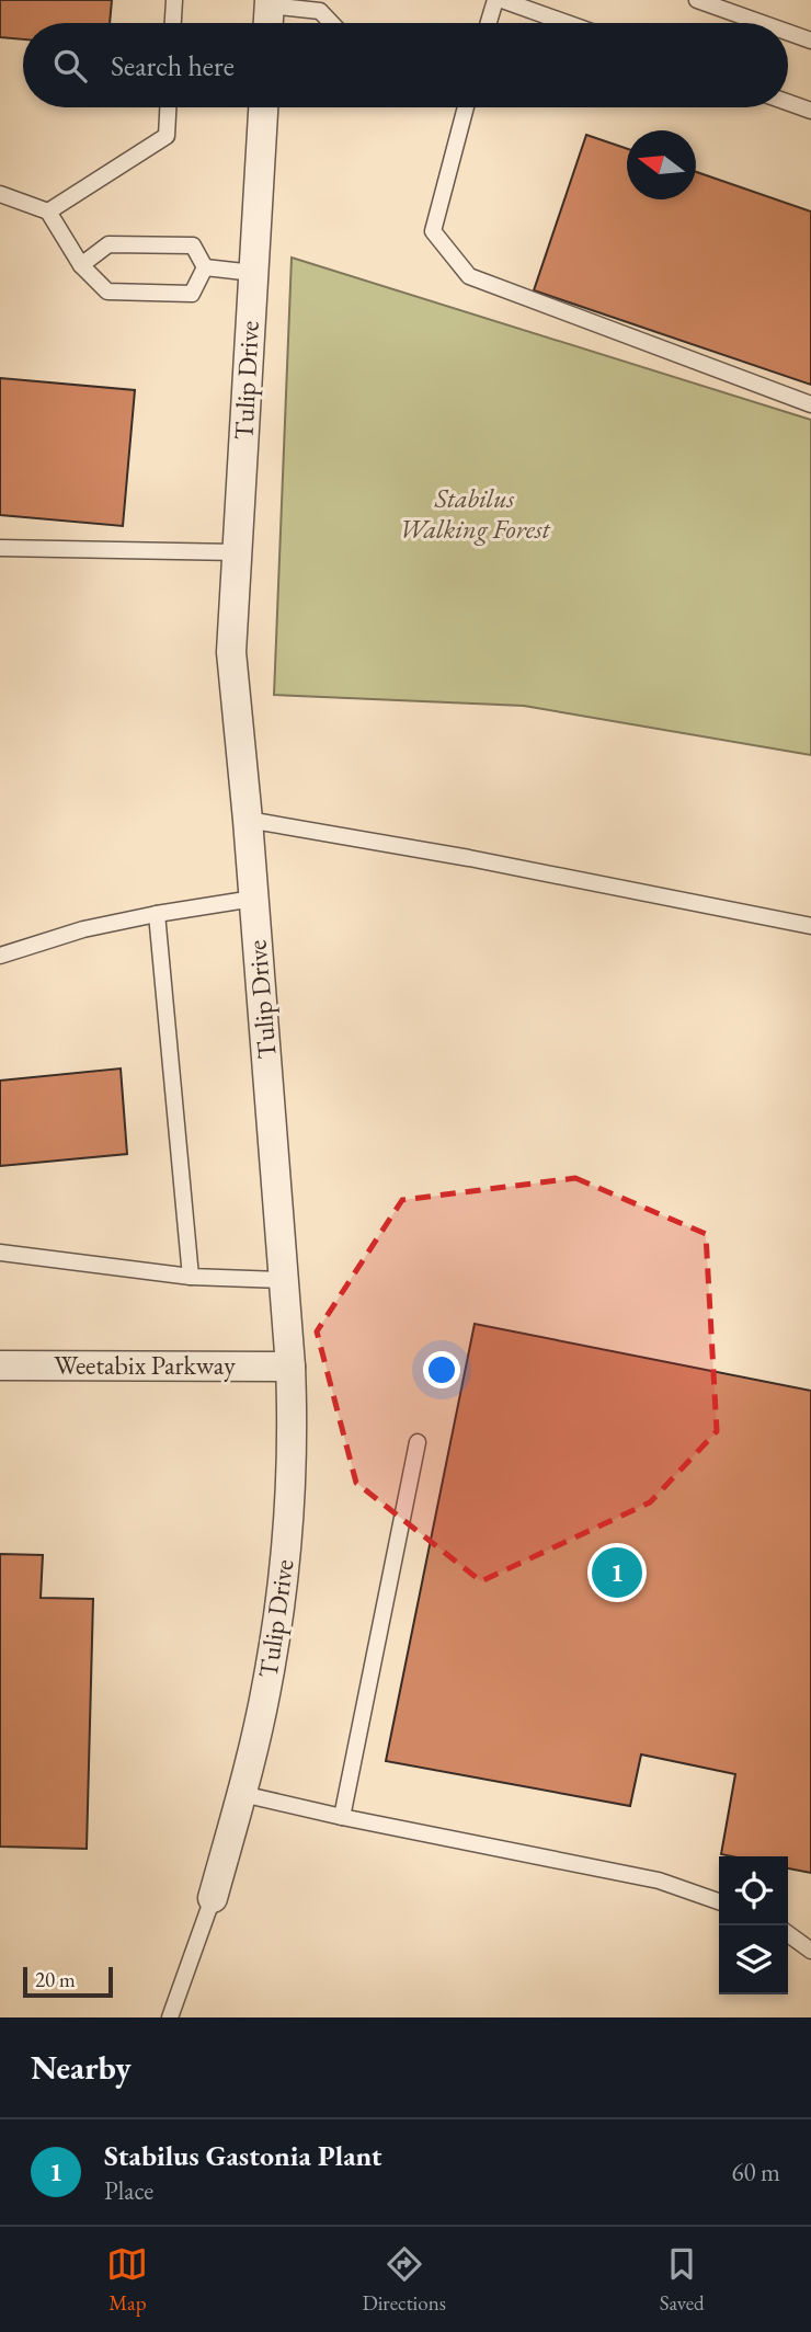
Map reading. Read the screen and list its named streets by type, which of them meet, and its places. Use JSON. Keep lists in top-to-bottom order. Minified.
{"streets":{"street":["Tulip Drive","Weetabix Parkway"]},"crossings":[["Tulip Drive","Weetabix Parkway"]],"parks":["Stabilus Walking Forest"],"scale_bar":"20 m","north":"left","page":{"search":"Search here","pins":"1","scale":"20 m","heading":"Nearby","list":[{"mark":"1","name":"Stabilus Gastonia Plant","note":"Place","value":"60 m"}],"nav":["Map","Directions","Saved"]}}
